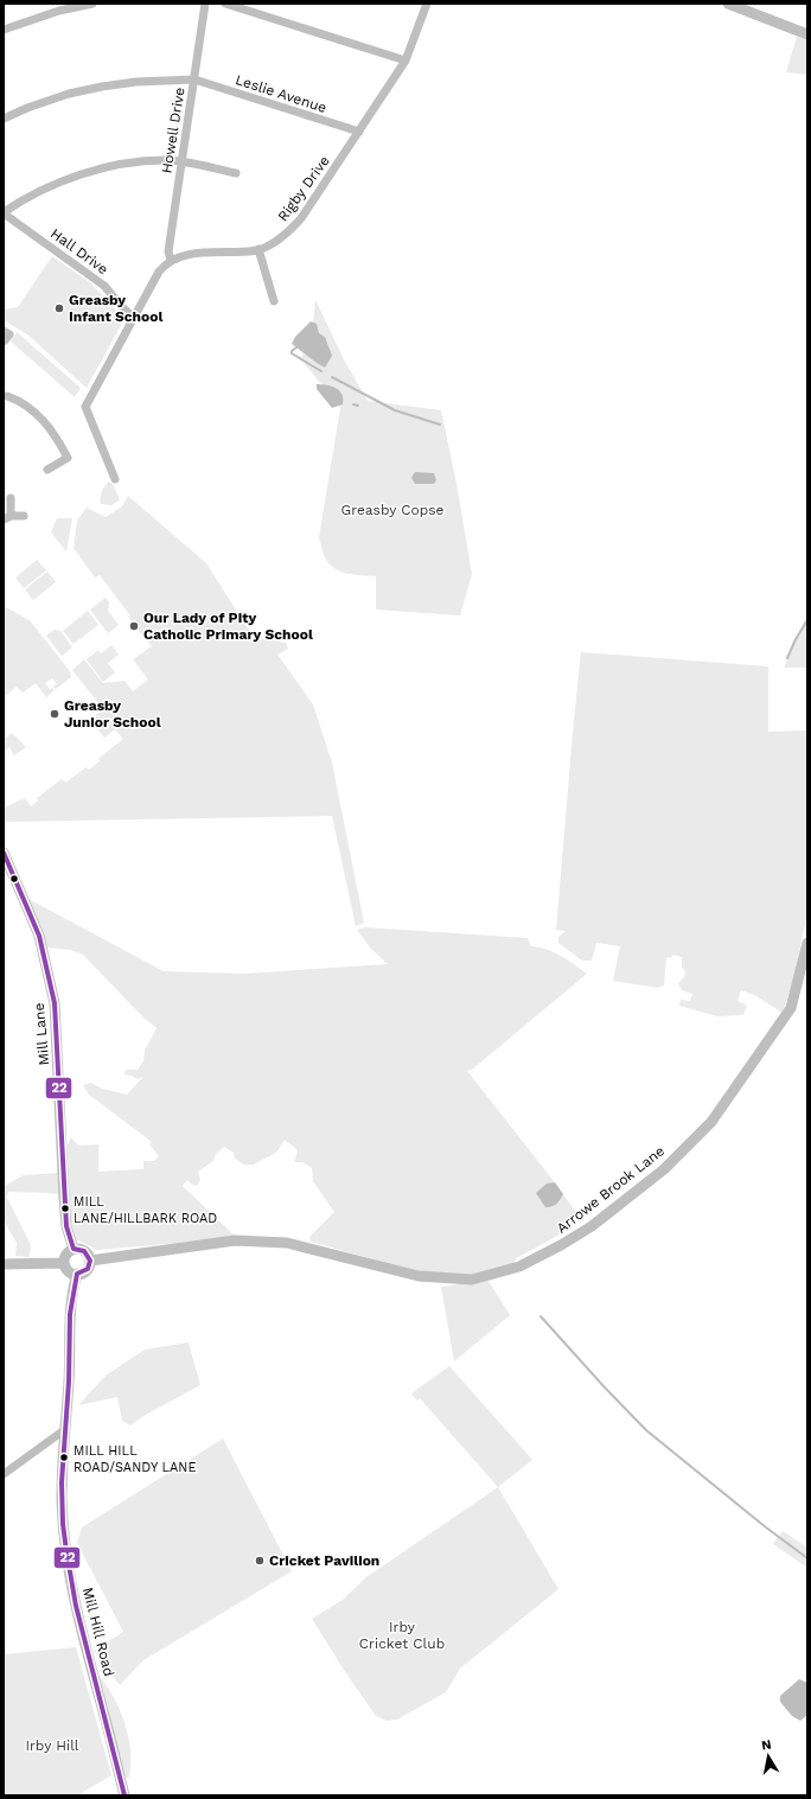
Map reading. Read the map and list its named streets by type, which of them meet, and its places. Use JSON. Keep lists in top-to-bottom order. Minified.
{"streets":{"street":["Leslie Avenue","Howell Drive","Rigby Drive","Hall Drive","Mill Lane","Arrowe Brook Lane","Mill Hill Road"]},"crossings":[["Leslie Avenue","Howell Drive"],["Leslie Avenue","Rigby Drive"],["Howell Drive","Rigby Drive"],["Mill Lane","Arrowe Brook Lane"],["Mill Lane","Mill Hill Road"],["Arrowe Brook Lane","Mill Hill Road"]],"parks":["Greasby Copse","Irby Cricket Club","Irby Hill"],"places":["Greasby Infant School","Our Lady of Pity Catholic Primary School","Greasby Junior School","MILL LANE/HILLBARK ROAD","MILL HILL ROAD/SANDY LANE","Cricket Pavilion"],"lines":["transit line 22"],"north":"top"}
